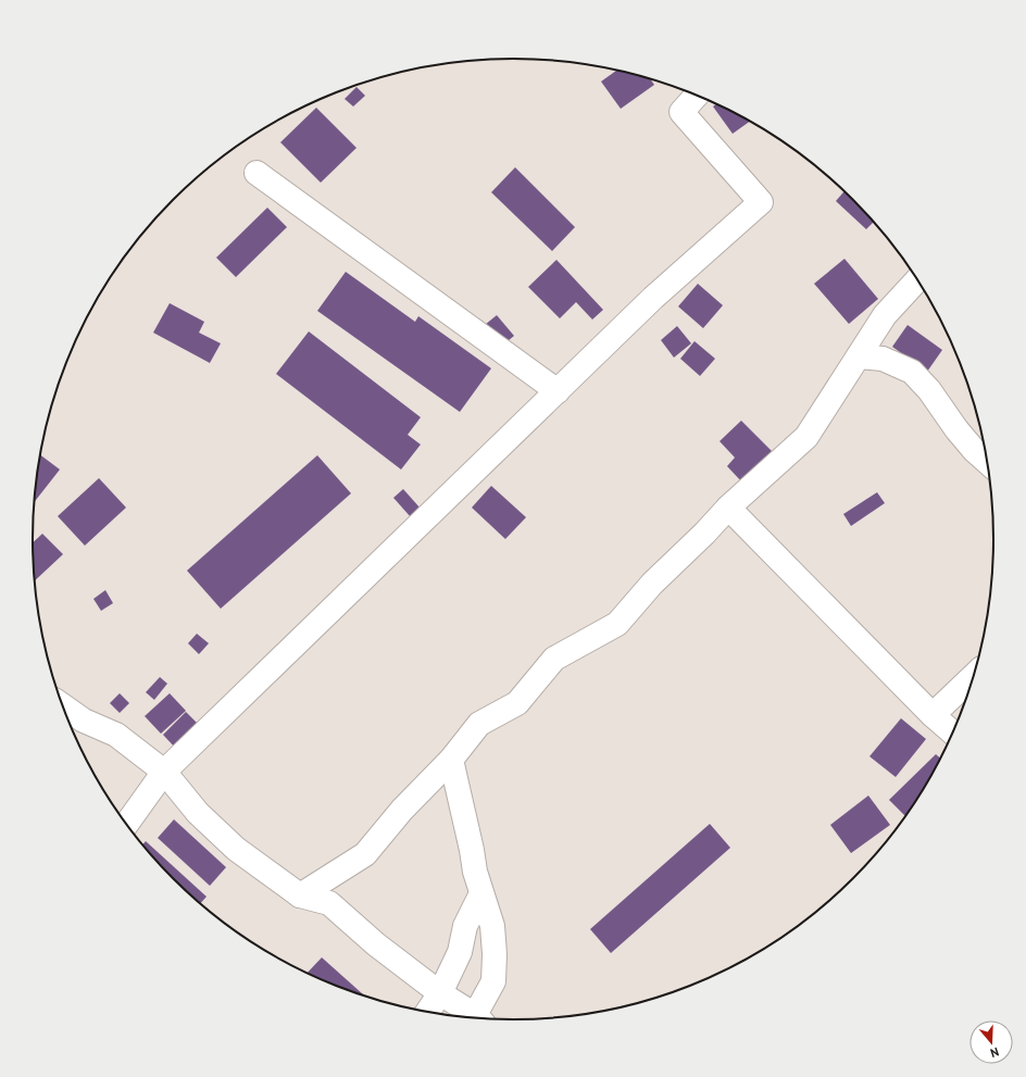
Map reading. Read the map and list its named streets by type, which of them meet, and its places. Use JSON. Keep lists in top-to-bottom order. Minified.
{"north":"bottom"}
